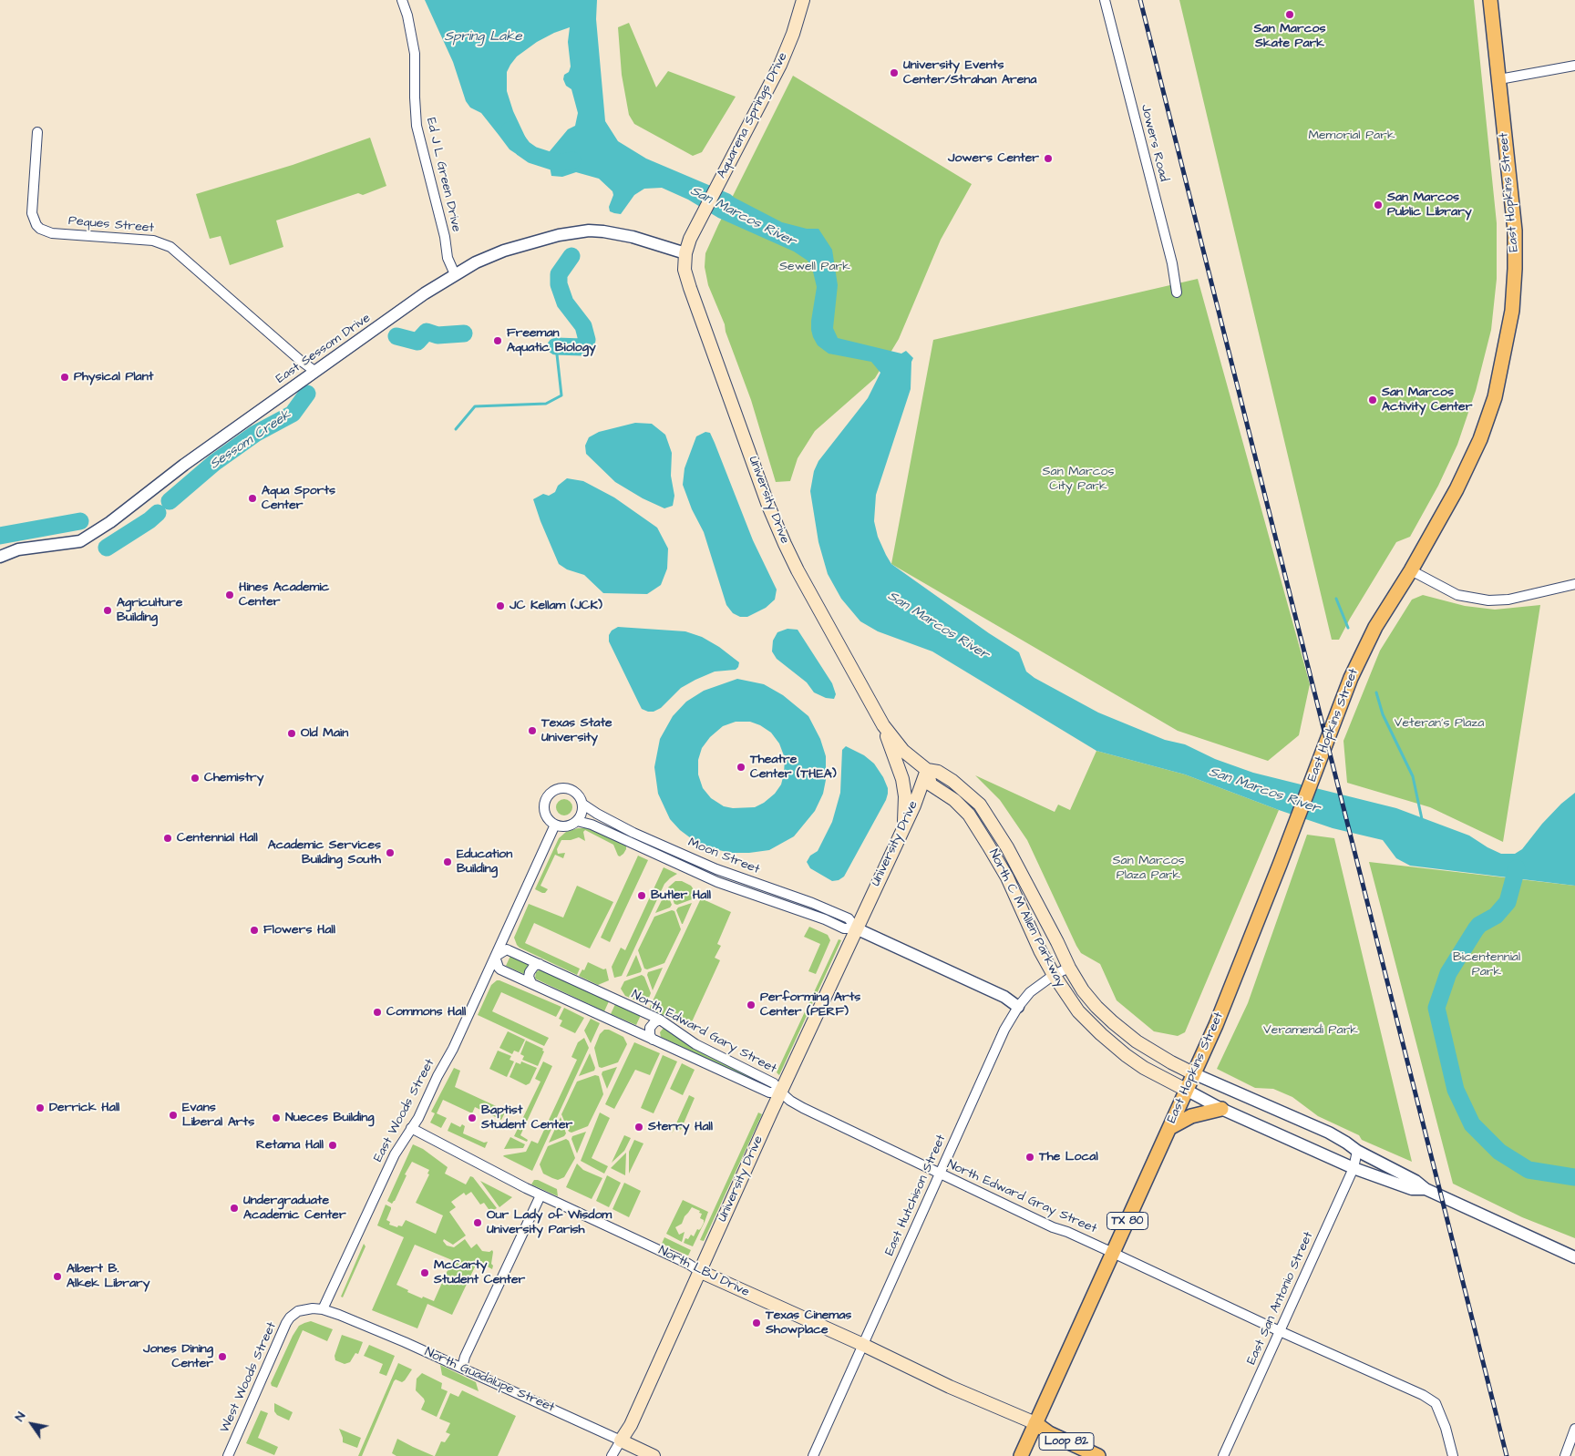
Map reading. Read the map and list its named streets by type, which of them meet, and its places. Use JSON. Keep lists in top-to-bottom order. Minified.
{"streets":{"main road":["Aquarena Springs Drive","East Hopkins Street","University Drive","North C M Allen Parkway","TX 80","North LBJ Drive","North Guadalupe Street","Loop 82"],"street":["Jowers Road","Ed J L Green Drive","Peques Street","East Sessom Drive","Moon Street","North Edward Gary Street","East Woods Street","East Hutchison Street","North Edward Gray Street","East San Antonio Street","West Woods Street"]},"crossings":[["Aquarena Springs Drive","East Sessom Drive"],["Aquarena Springs Drive","University Drive"],["Ed J L Green Drive","East Sessom Drive"],["East Hopkins Street","North C M Allen Parkway"],["East Hopkins Street","North Edward Gray Street"],["East Hopkins Street","North LBJ Drive"],["Peques Street","East Sessom Drive"],["East Sessom Drive","University Drive"],["University Drive","Moon Street"],["University Drive","North C M Allen Parkway"],["University Drive","North Edward Gary Street"],["University Drive","North Edward Gray Street"],["University Drive","North LBJ Drive"],["University Drive","North Guadalupe Street"],["Moon Street","East Woods Street"],["Moon Street","East Hutchison Street"],["North C M Allen Parkway","East Hutchison Street"],["North C M Allen Parkway","East San Antonio Street"],["North Edward Gary Street","East Woods Street"],["North Edward Gary Street","North Edward Gray Street"],["East Woods Street","North LBJ Drive"],["East Woods Street","West Woods Street"],["East Woods Street","North Guadalupe Street"],["East Hutchison Street","North Edward Gray Street"],["East Hutchison Street","North LBJ Drive"],["North Edward Gray Street","East San Antonio Street"],["West Woods Street","North Guadalupe Street"]],"water":["Spring Lake","San Marcos River","Sessom Creek"],"parks":["Memorial Park","Sewell Park","San Marcos City Park","Veteran's Plaza","San Marcos Plaza Park","Bicentennial Park","Veramendi Park"],"places":["San Marcos Skate Park","University Events Center/Strahan Arena","Jowers Center","San Marcos Public Library","Freeman Aquatic Biology","Physical Plant","San Marcos Activity Center","Aqua Sports Center","Hines Academic Center","JC Kellam (JCK)","Agriculture Building","Texas State University","Old Main","Theatre Center (THEA)","Chemistry","Centennial Hall","Academic Services Building South","Education Building","Butler Hall","Flowers Hall","Performing Arts Center (PERF)","Commons Hall","Derrick Hall","Evans Liberal Arts","Nueces Building","Baptist Student Center","Sterry Hall","Retama Hall","The Local","Undergraduate Academic Center","Our Lady of Wisdom University Parish","McCarty Student Center","Albert B. Alkek Library","Texas Cinemas Showplace","Jones Dining Center"],"north":"top left"}
